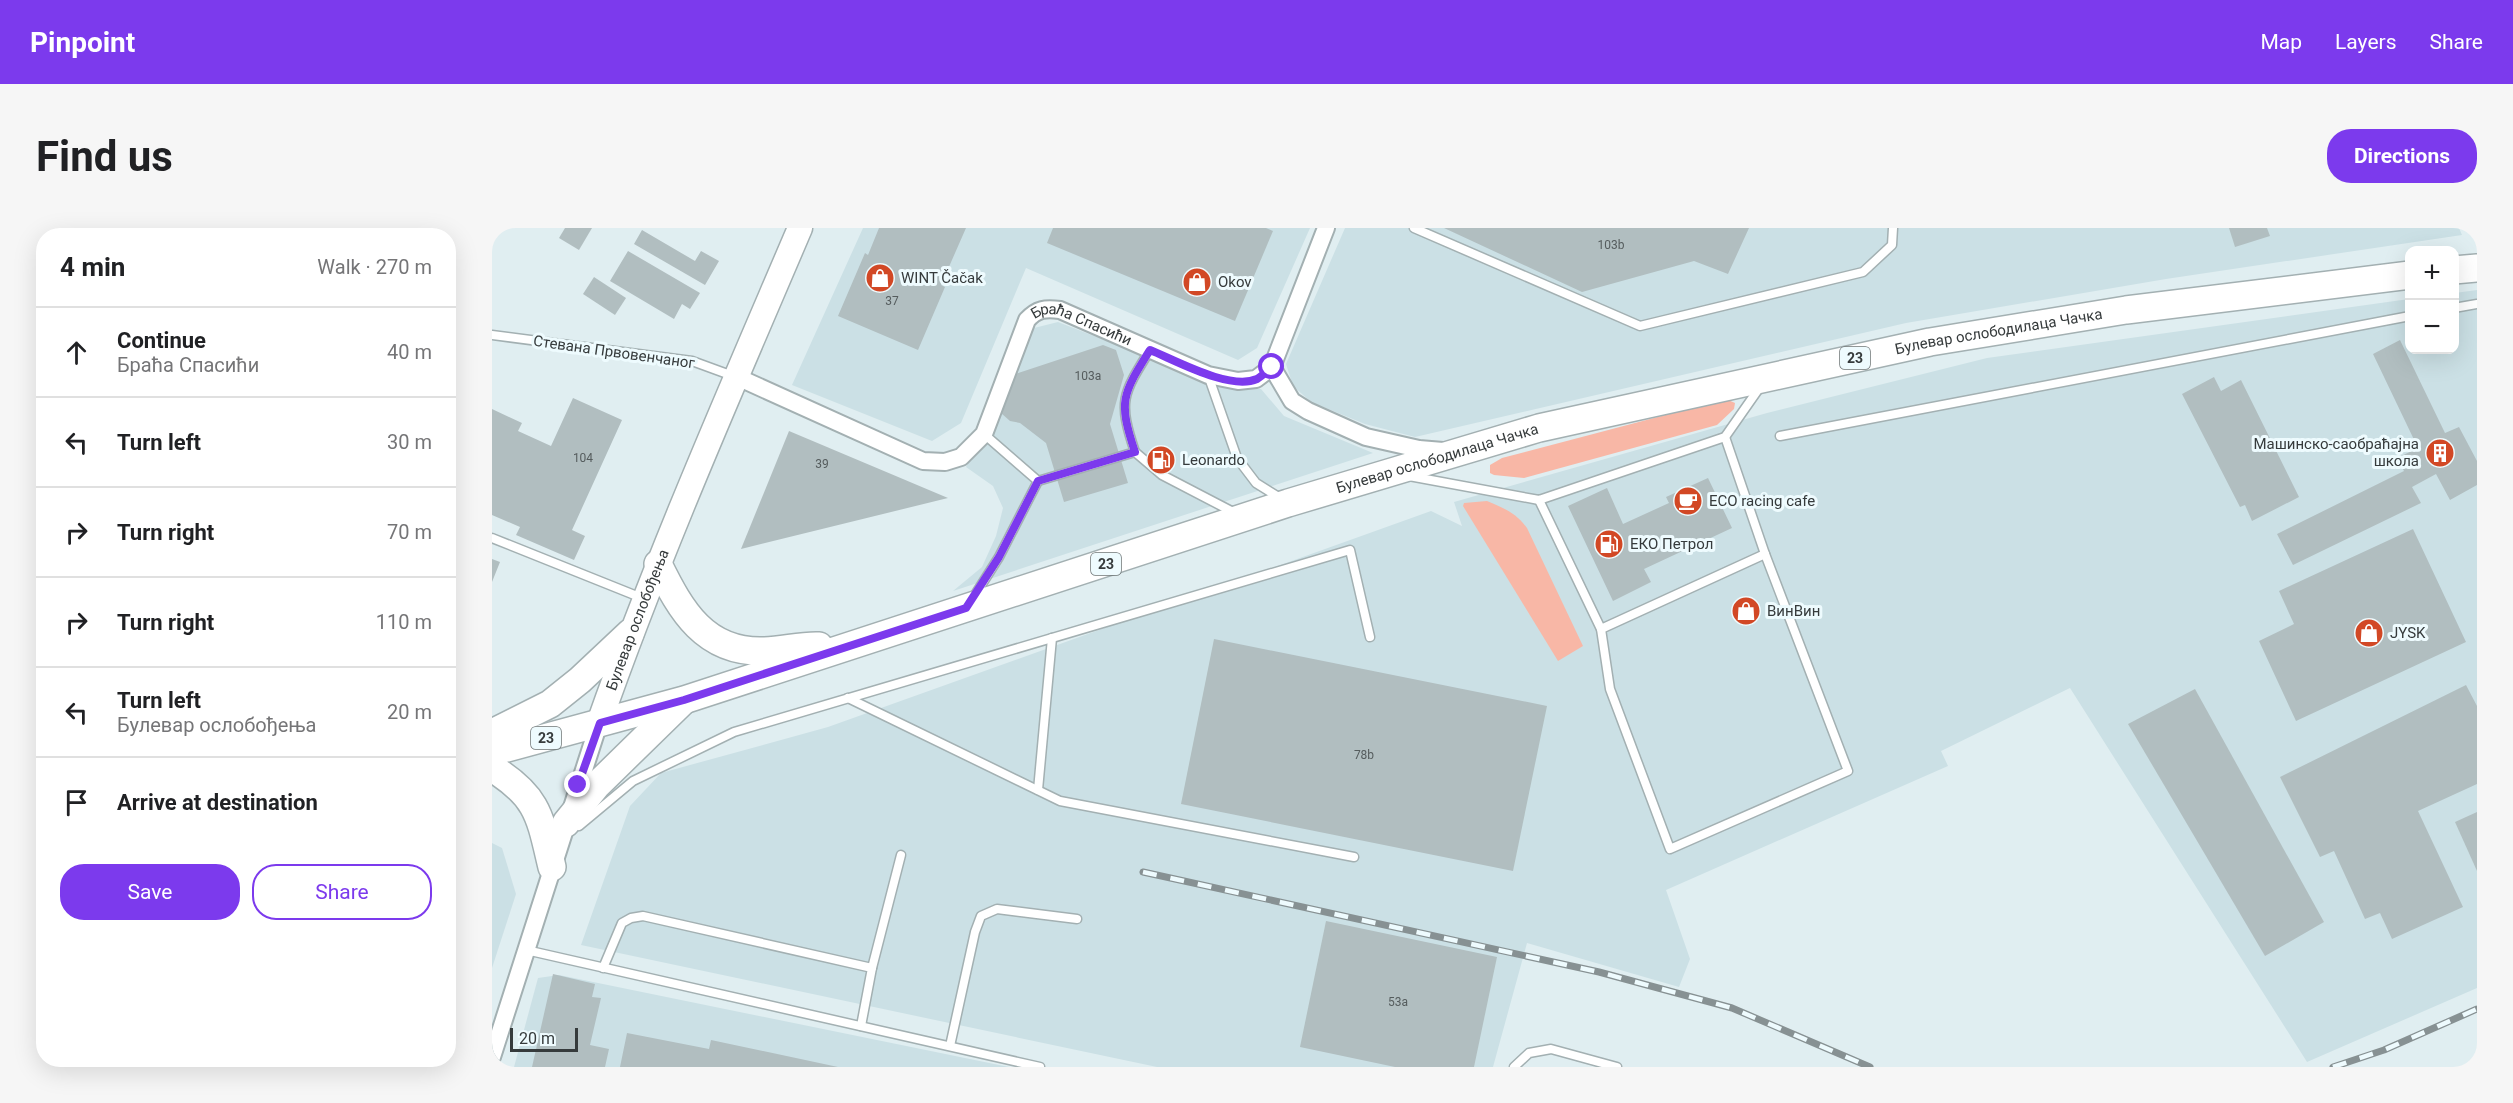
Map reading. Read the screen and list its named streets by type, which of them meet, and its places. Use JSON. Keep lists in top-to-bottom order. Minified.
{"streets":{"main road":["Булевар ослободилаца Чачка","23","Булевар ослобођења"],"street":["Браћа Спасићи"],"lane":["Стевана Првовенчаног"]},"crossings":[["Булевар ослободилаца Чачка","Булевар ослобођења"],["Браћа Спасићи","Стевана Првовенчаног"],["Браћа Спасићи","Булевар ослобођења"],["Стевана Првовенчаног","Булевар ослобођења"]],"places":{"shop":["WINT Čačak","Okov","ВинВин","JYSK"],"building":["Машинско-саобраћајна школа"],"fuel station":["Leonardo","ЕКО Петрол"],"cafe":["ECO racing cafe"]},"house_numbers":["103b","37","103a","104","39","78b","53a"],"scale_bar":"20 m","page":{"header":"Pinpoint","nav":["Map","Layers","Share"],"buttons":["Directions",["Save","Share"]],"title":"Find us","heading":["4 min","Walk · 270 m"],"map_buttons":["+","−"],"list":[["Continue","Браћа Спасићи","40 m"],["Turn left","30 m"],["Turn right","70 m"],["Turn right","110 m"],["Turn left","Булевар ослобођења","20 m"],"Arrive at destination"],"scale":"20 m"}}
